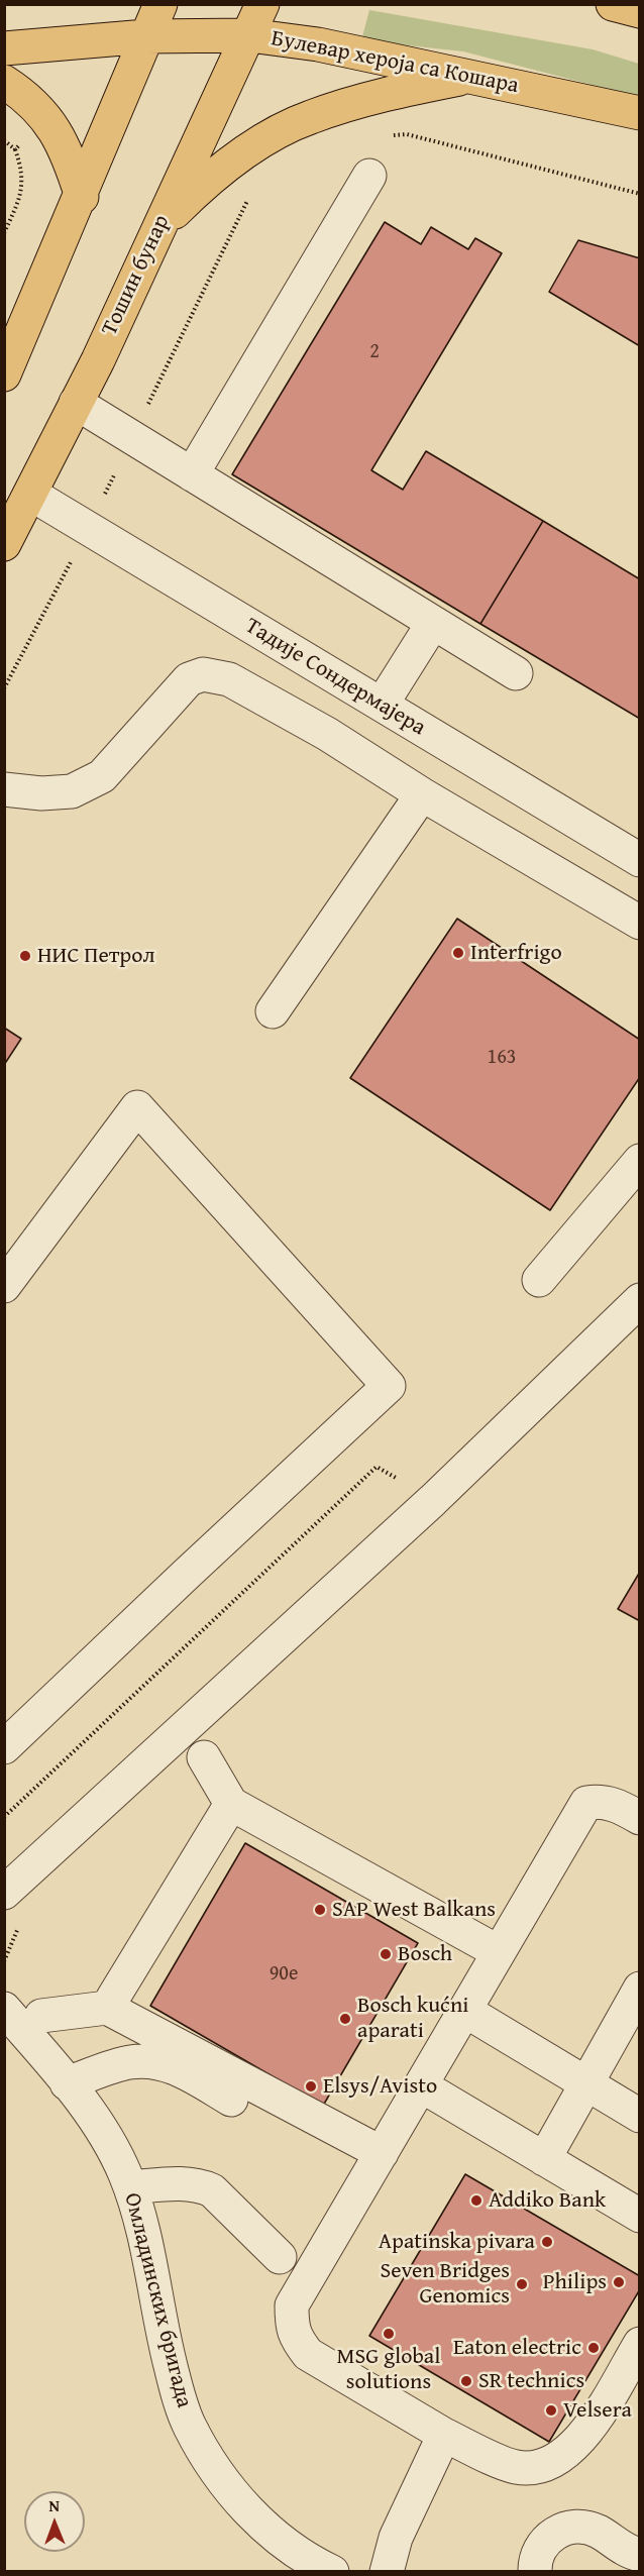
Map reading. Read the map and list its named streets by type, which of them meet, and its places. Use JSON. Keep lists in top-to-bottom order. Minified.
{"streets":{"main road":["Булевар хероја са Кошара","Тошин бунар"],"street":["Тадије Сондермајера","Омладинских бригада"]},"crossings":[["Булевар хероја са Кошара","Тошин бунар"],["Тошин бунар","Тадије Сондермајера"]],"places":["Interfrigo","НИС Петрол","SAP West Balkans","Bosch","Bosch kućni aparati","Elsys/Avisto","Addiko Bank","Apatinska pivara","Philips","Seven Bridges Genomics","MSG global solutions","Eaton electric","SR technics","Velsera"],"house_numbers":["2","163","90e"],"north":"top"}
